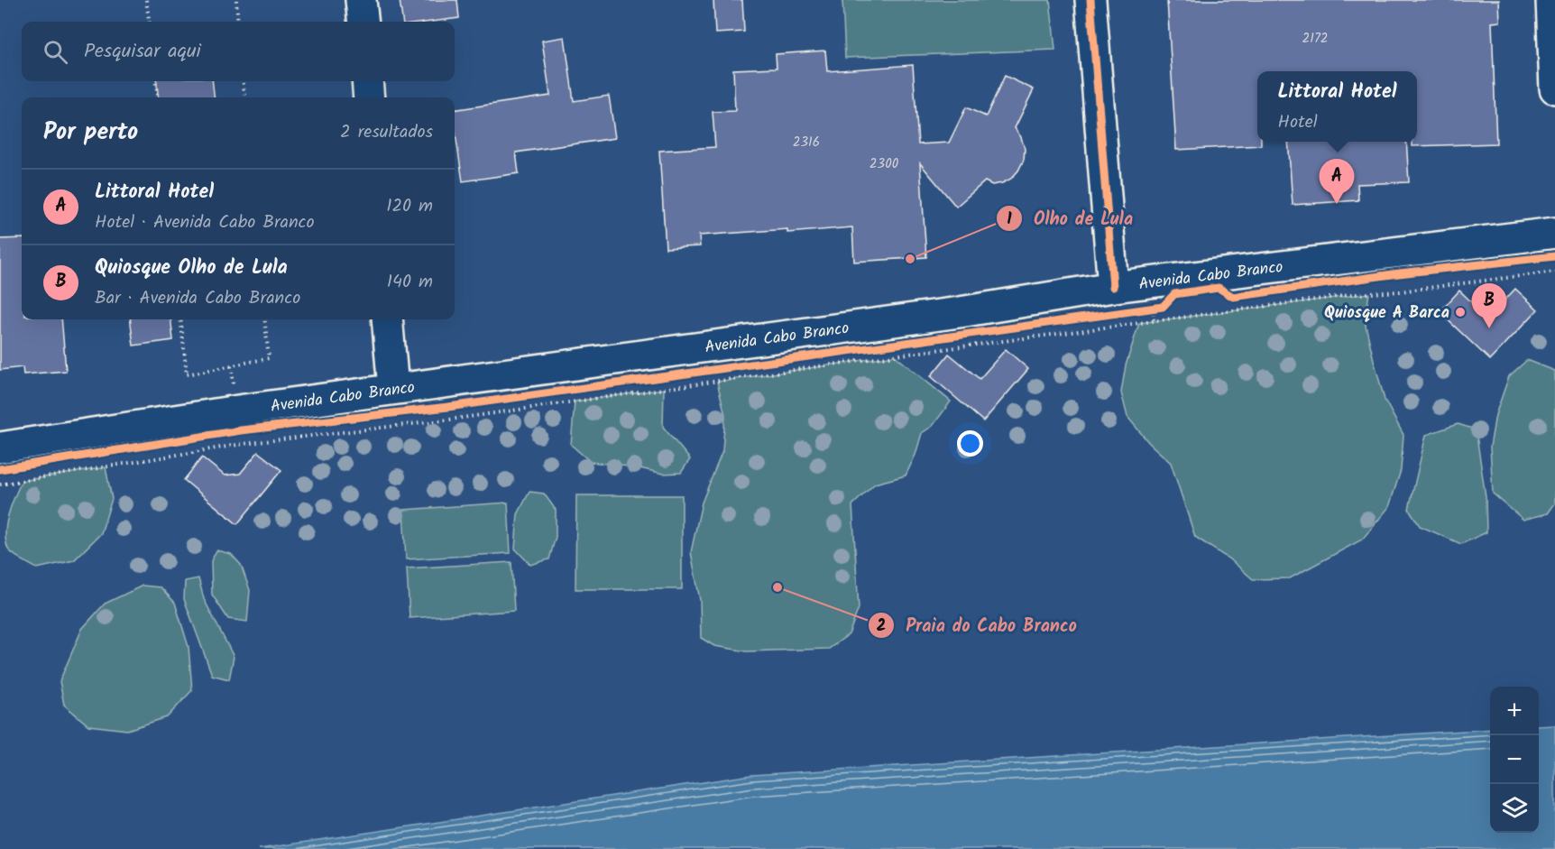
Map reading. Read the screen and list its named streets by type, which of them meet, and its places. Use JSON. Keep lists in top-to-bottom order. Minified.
{"streets":{"main road":["Avenida Cabo Branco"]},"places":["Olho de Lula","Quiosque A Barca","Praia do Cabo Branco"],"house_numbers":["2172","2316","2300"],"page":{"search":"Pesquisar aqui","popup":["Littoral Hotel","Hotel"],"heading":["Por perto","2 resultados"],"pins":["A","B"],"list":[{"mark":"A","name":"Littoral Hotel","note":"Hotel · Avenida Cabo Branco","value":"120 m"},{"mark":"B","name":"Quiosque Olho de Lula","note":"Bar · Avenida Cabo Branco","value":"140 m"}],"map_buttons":["+","−"]}}
